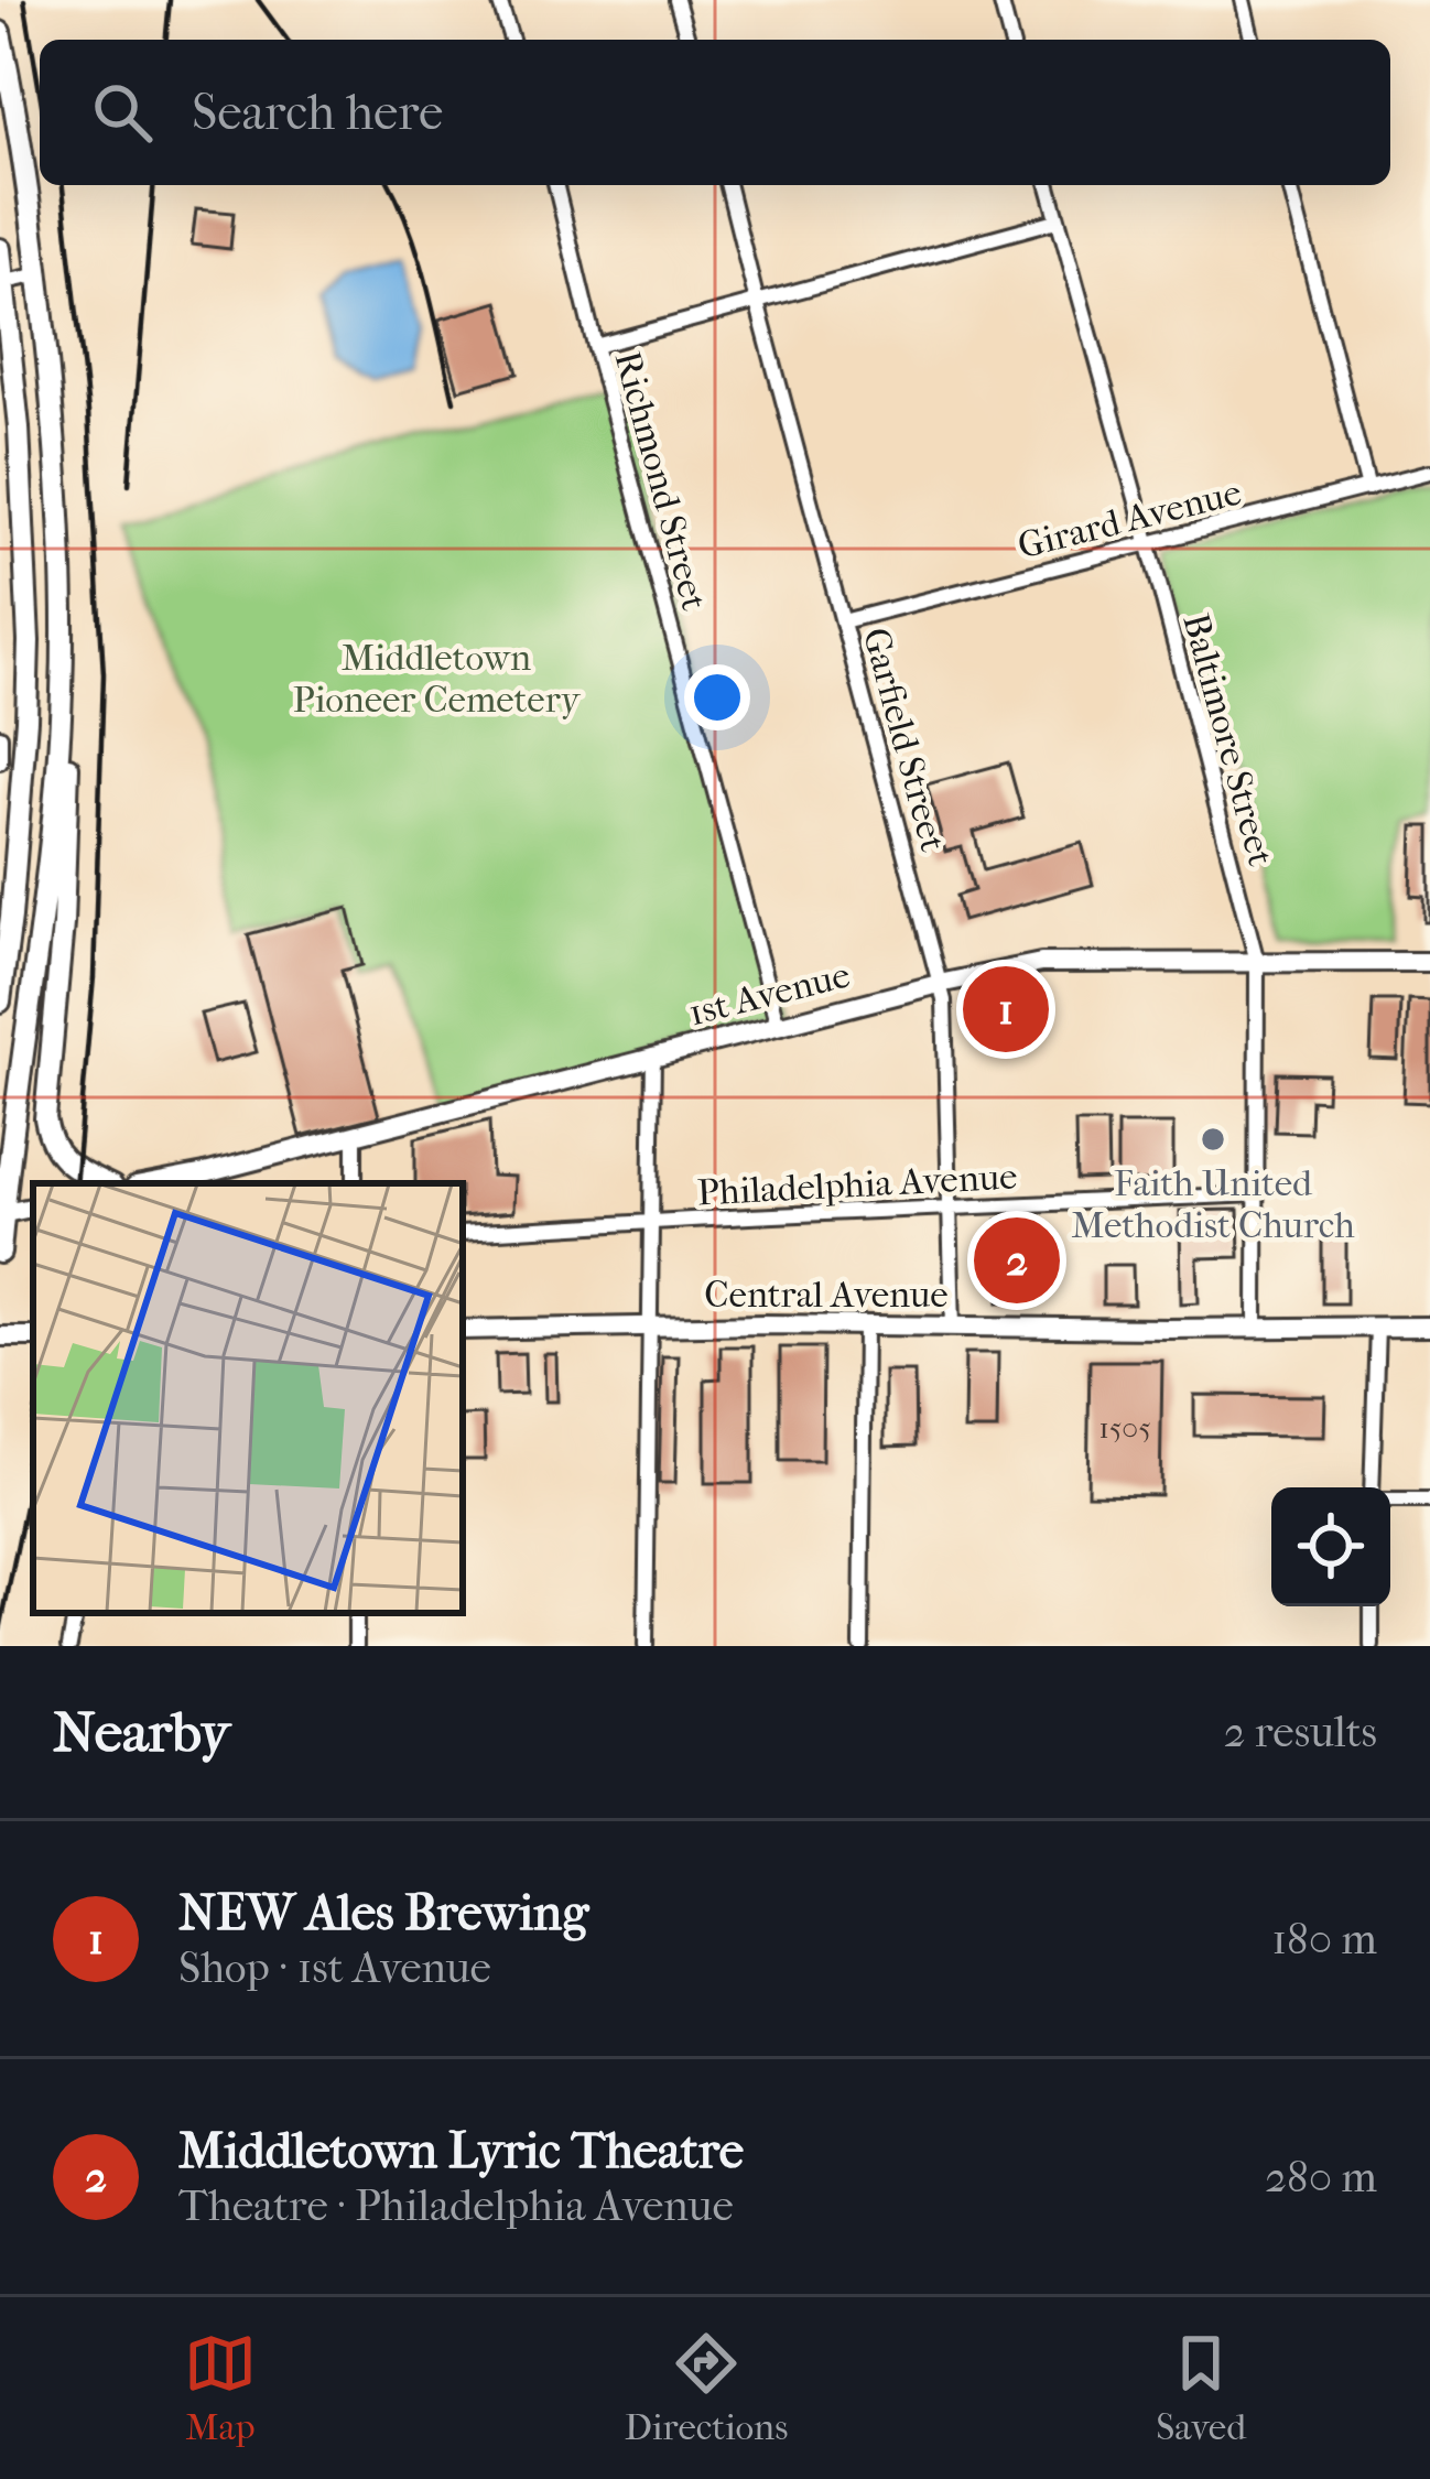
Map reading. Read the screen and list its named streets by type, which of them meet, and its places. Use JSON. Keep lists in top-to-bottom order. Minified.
{"streets":{"main road":["1st Avenue","Central Avenue"],"street":["Richmond Street","Girard Avenue","Garfield Street","Baltimore Street","Philadelphia Avenue"]},"crossings":[["Richmond Street","1st Avenue"],["Girard Avenue","Garfield Street"],["Girard Avenue","Baltimore Street"],["Garfield Street","1st Avenue"],["Garfield Street","Philadelphia Avenue"],["Garfield Street","Central Avenue"],["Baltimore Street","1st Avenue"],["Baltimore Street","Philadelphia Avenue"],["Baltimore Street","Central Avenue"]],"parks":["Middletown Pioneer Cemetery"],"places":["Faith United Methodist Church"],"house_numbers":["1505"],"page":{"search":"Search here","pins":["1","2"],"heading":["Nearby","2 results"],"list":[{"mark":"1","name":"NEW Ales Brewing","note":"Shop · 1st Avenue","value":"180 m"},{"mark":"2","name":"Middletown Lyric Theatre","note":"Theatre · Philadelphia Avenue","value":"280 m"}],"nav":["Map","Directions","Saved"]}}
